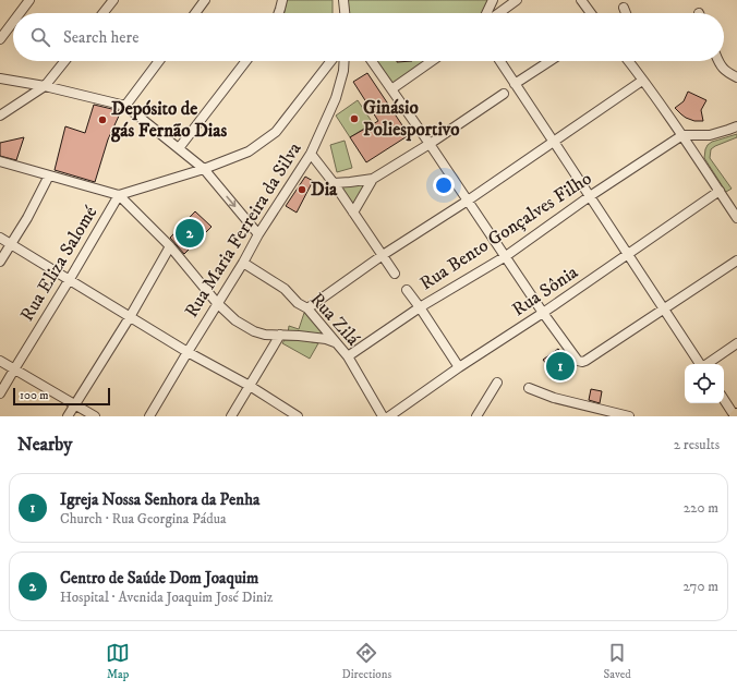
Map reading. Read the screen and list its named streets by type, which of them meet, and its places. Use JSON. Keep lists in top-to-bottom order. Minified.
{"streets":{"street":["Rua Maria Ferreira da Silva","Rua Bento Gonçalves Filho","Rua Eliza Salomé","Rua Sônia","Rua Zilá"]},"crossings":[["Rua Maria Ferreira da Silva","Rua Zilá"],["Rua Bento Gonçalves Filho","Rua Zilá"]],"places":["Ginásio Poliesportivo","Depósito de gás Fernão Dias","Dia"],"scale_bar":"100 m","page":{"search":"Search here","pins":["2","1"],"scale":"100 m","heading":["Nearby","2 results"],"list":[{"mark":"1","name":"Igreja Nossa Senhora da Penha","note":"Church · Rua Georgina Pádua","value":"220 m"},{"mark":"2","name":"Centro de Saúde Dom Joaquim","note":"Hospital · Avenida Joaquim José Diniz","value":"270 m"}],"nav":["Map","Directions","Saved"]}}
